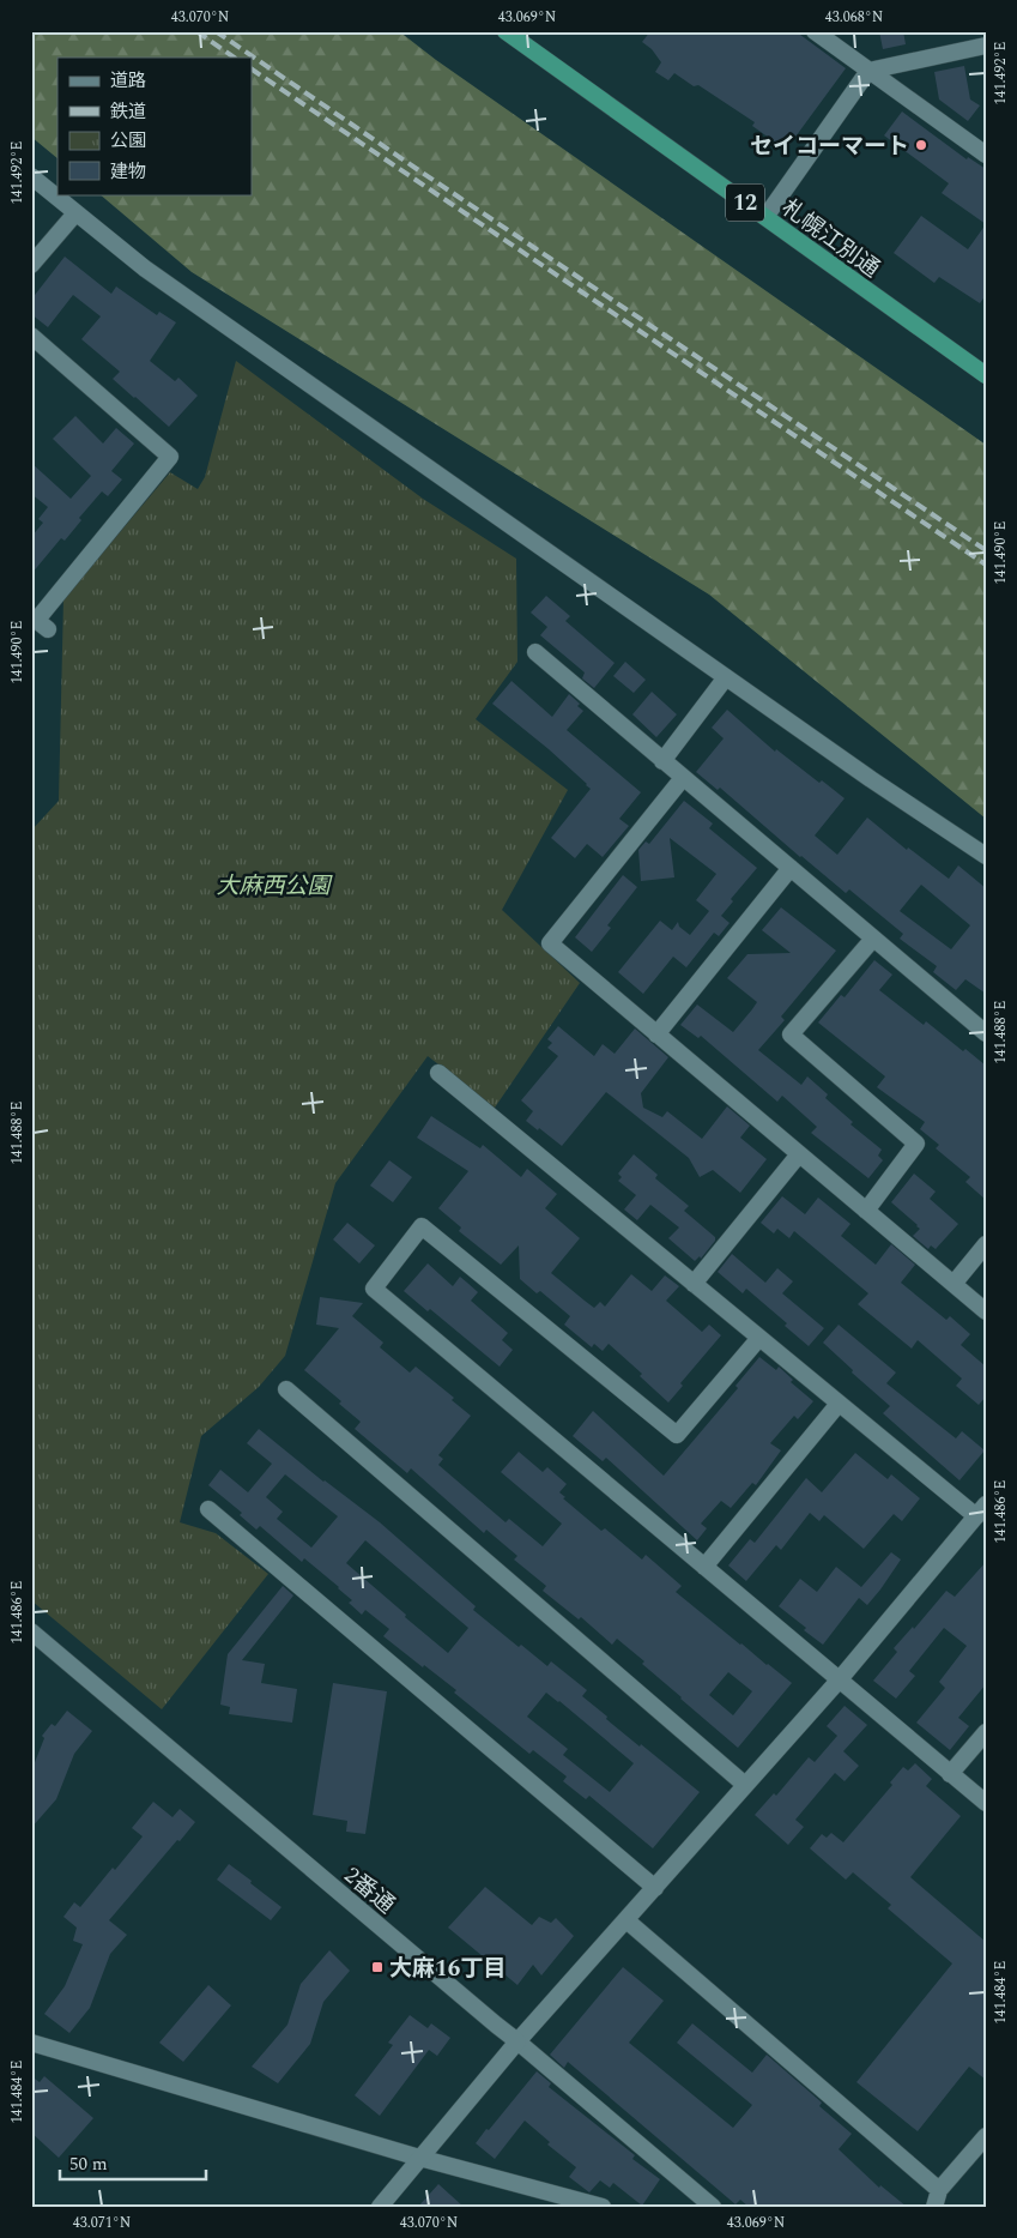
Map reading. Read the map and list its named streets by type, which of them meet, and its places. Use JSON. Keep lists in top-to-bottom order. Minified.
{"streets":{"highway":["12","札幌江別通"],"street":["2番通"]},"parks":["大麻西公園"],"places":{"other":["セイコーマート"],"transit":["大麻16丁目"]},"legend":["道路","鉄道","公園","建物"],"scale_bar":"50 m","coordinates":["43.070°N","43.069°N","43.068°N","141.492°E","141.490°E","141.488°E","141.486°E","141.484°E","43.071°N"]}
